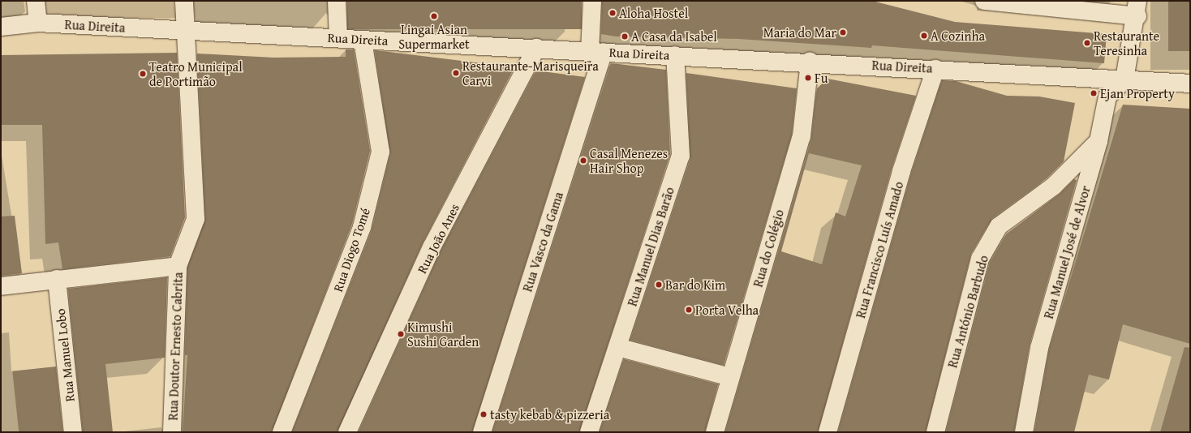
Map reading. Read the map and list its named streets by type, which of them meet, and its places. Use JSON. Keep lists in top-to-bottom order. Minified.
{"streets":{"street":["Rua Direita","Rua João Anes","Rua Vasco da Gama","Rua Manuel Dias Barão","Rua do Colégio","Rua Diogo Tomé","Rua Francisco Luís Amado","Rua Manuel José de Alvor","Rua António Barbudo","Rua Doutor Ernesto Cabrita","Rua Manuel Lobo"]},"crossings":[["Rua Direita","Rua João Anes"],["Rua Direita","Rua Vasco da Gama"],["Rua Direita","Rua Manuel Dias Barão"],["Rua Direita","Rua do Colégio"],["Rua Direita","Rua Diogo Tomé"],["Rua Direita","Rua Francisco Luís Amado"],["Rua Direita","Rua Manuel José de Alvor"],["Rua Direita","Rua Doutor Ernesto Cabrita"],["Rua Manuel José de Alvor","Rua António Barbudo"]],"places":["Aloha Hostel","Lingai Asian Supermarket","Maria do Mar","A Cozinha","A Casa da Isabel","Restaurante Teresinha","Restaurante-Marisqueira Carvi","Teatro Municipal de Portimão","Fu","Ejan Property","Casal Menezes Hair Shop","Bar do Kim","Porta Velha","Kimushi Sushi Garden","tasty kebab & pizzeria"]}
